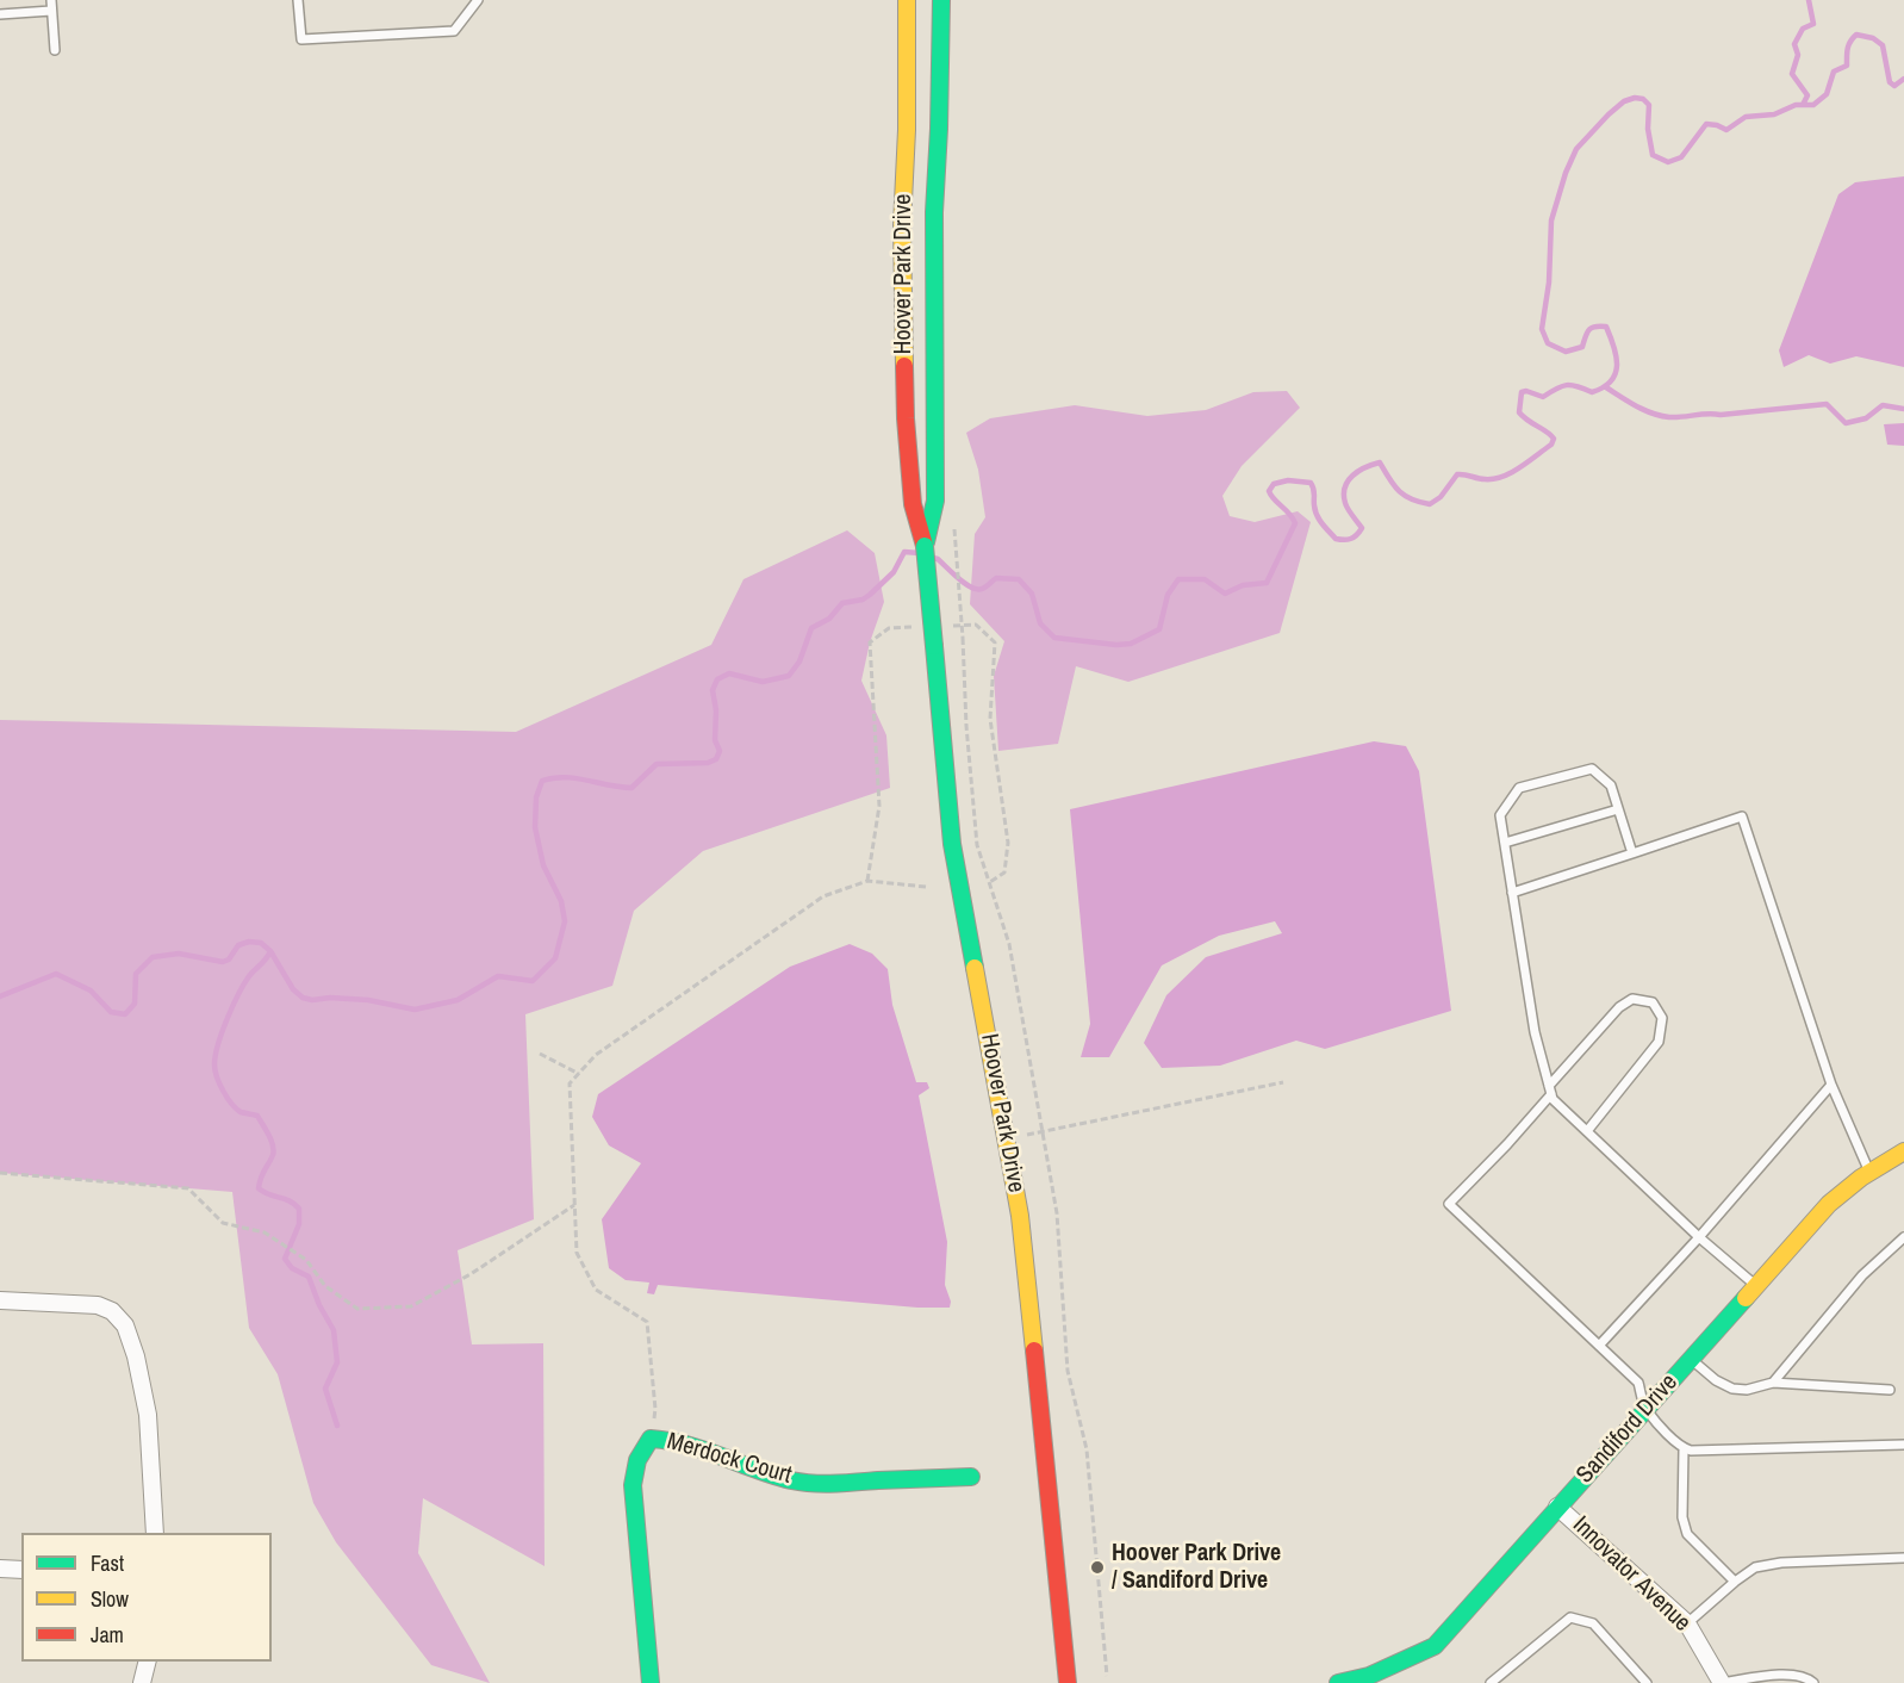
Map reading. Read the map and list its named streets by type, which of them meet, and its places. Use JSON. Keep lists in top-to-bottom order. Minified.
{"streets":{"street":["Hoover Park Drive","Sandiford Drive","Merdock Court","Innovator Avenue"]},"crossings":[["Sandiford Drive","Innovator Avenue"]],"places":["Hoover Park Drive / Sandiford Drive"],"legend":["Fast","Slow","Jam"]}
